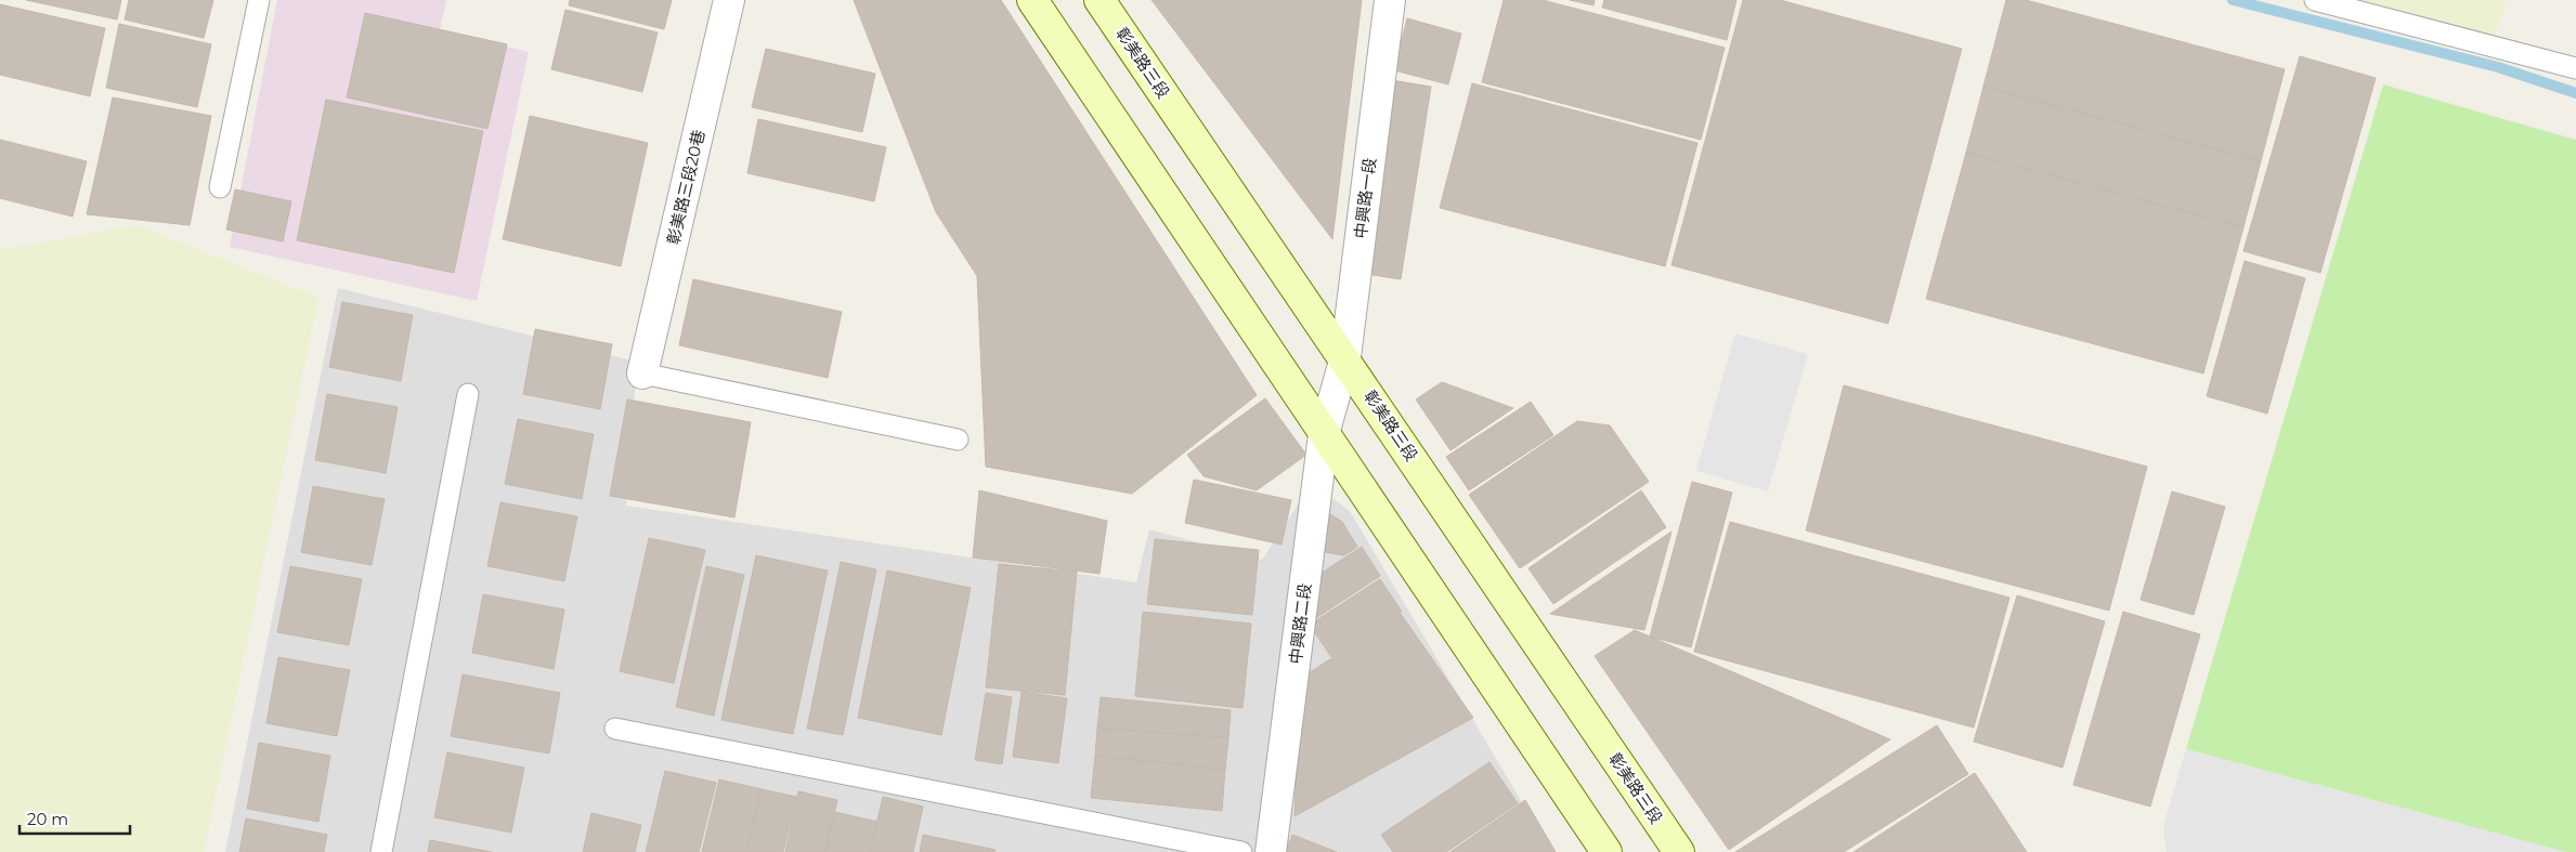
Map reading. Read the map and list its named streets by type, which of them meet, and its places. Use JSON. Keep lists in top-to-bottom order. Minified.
{"streets":{"main road":["彰美路三段"],"street":["彰美路三段20巷","中興路一段","中興路二段"]},"crossings":[["彰美路三段","中興路一段"],["中興路一段","中興路二段"]],"scale_bar":"20 m"}
